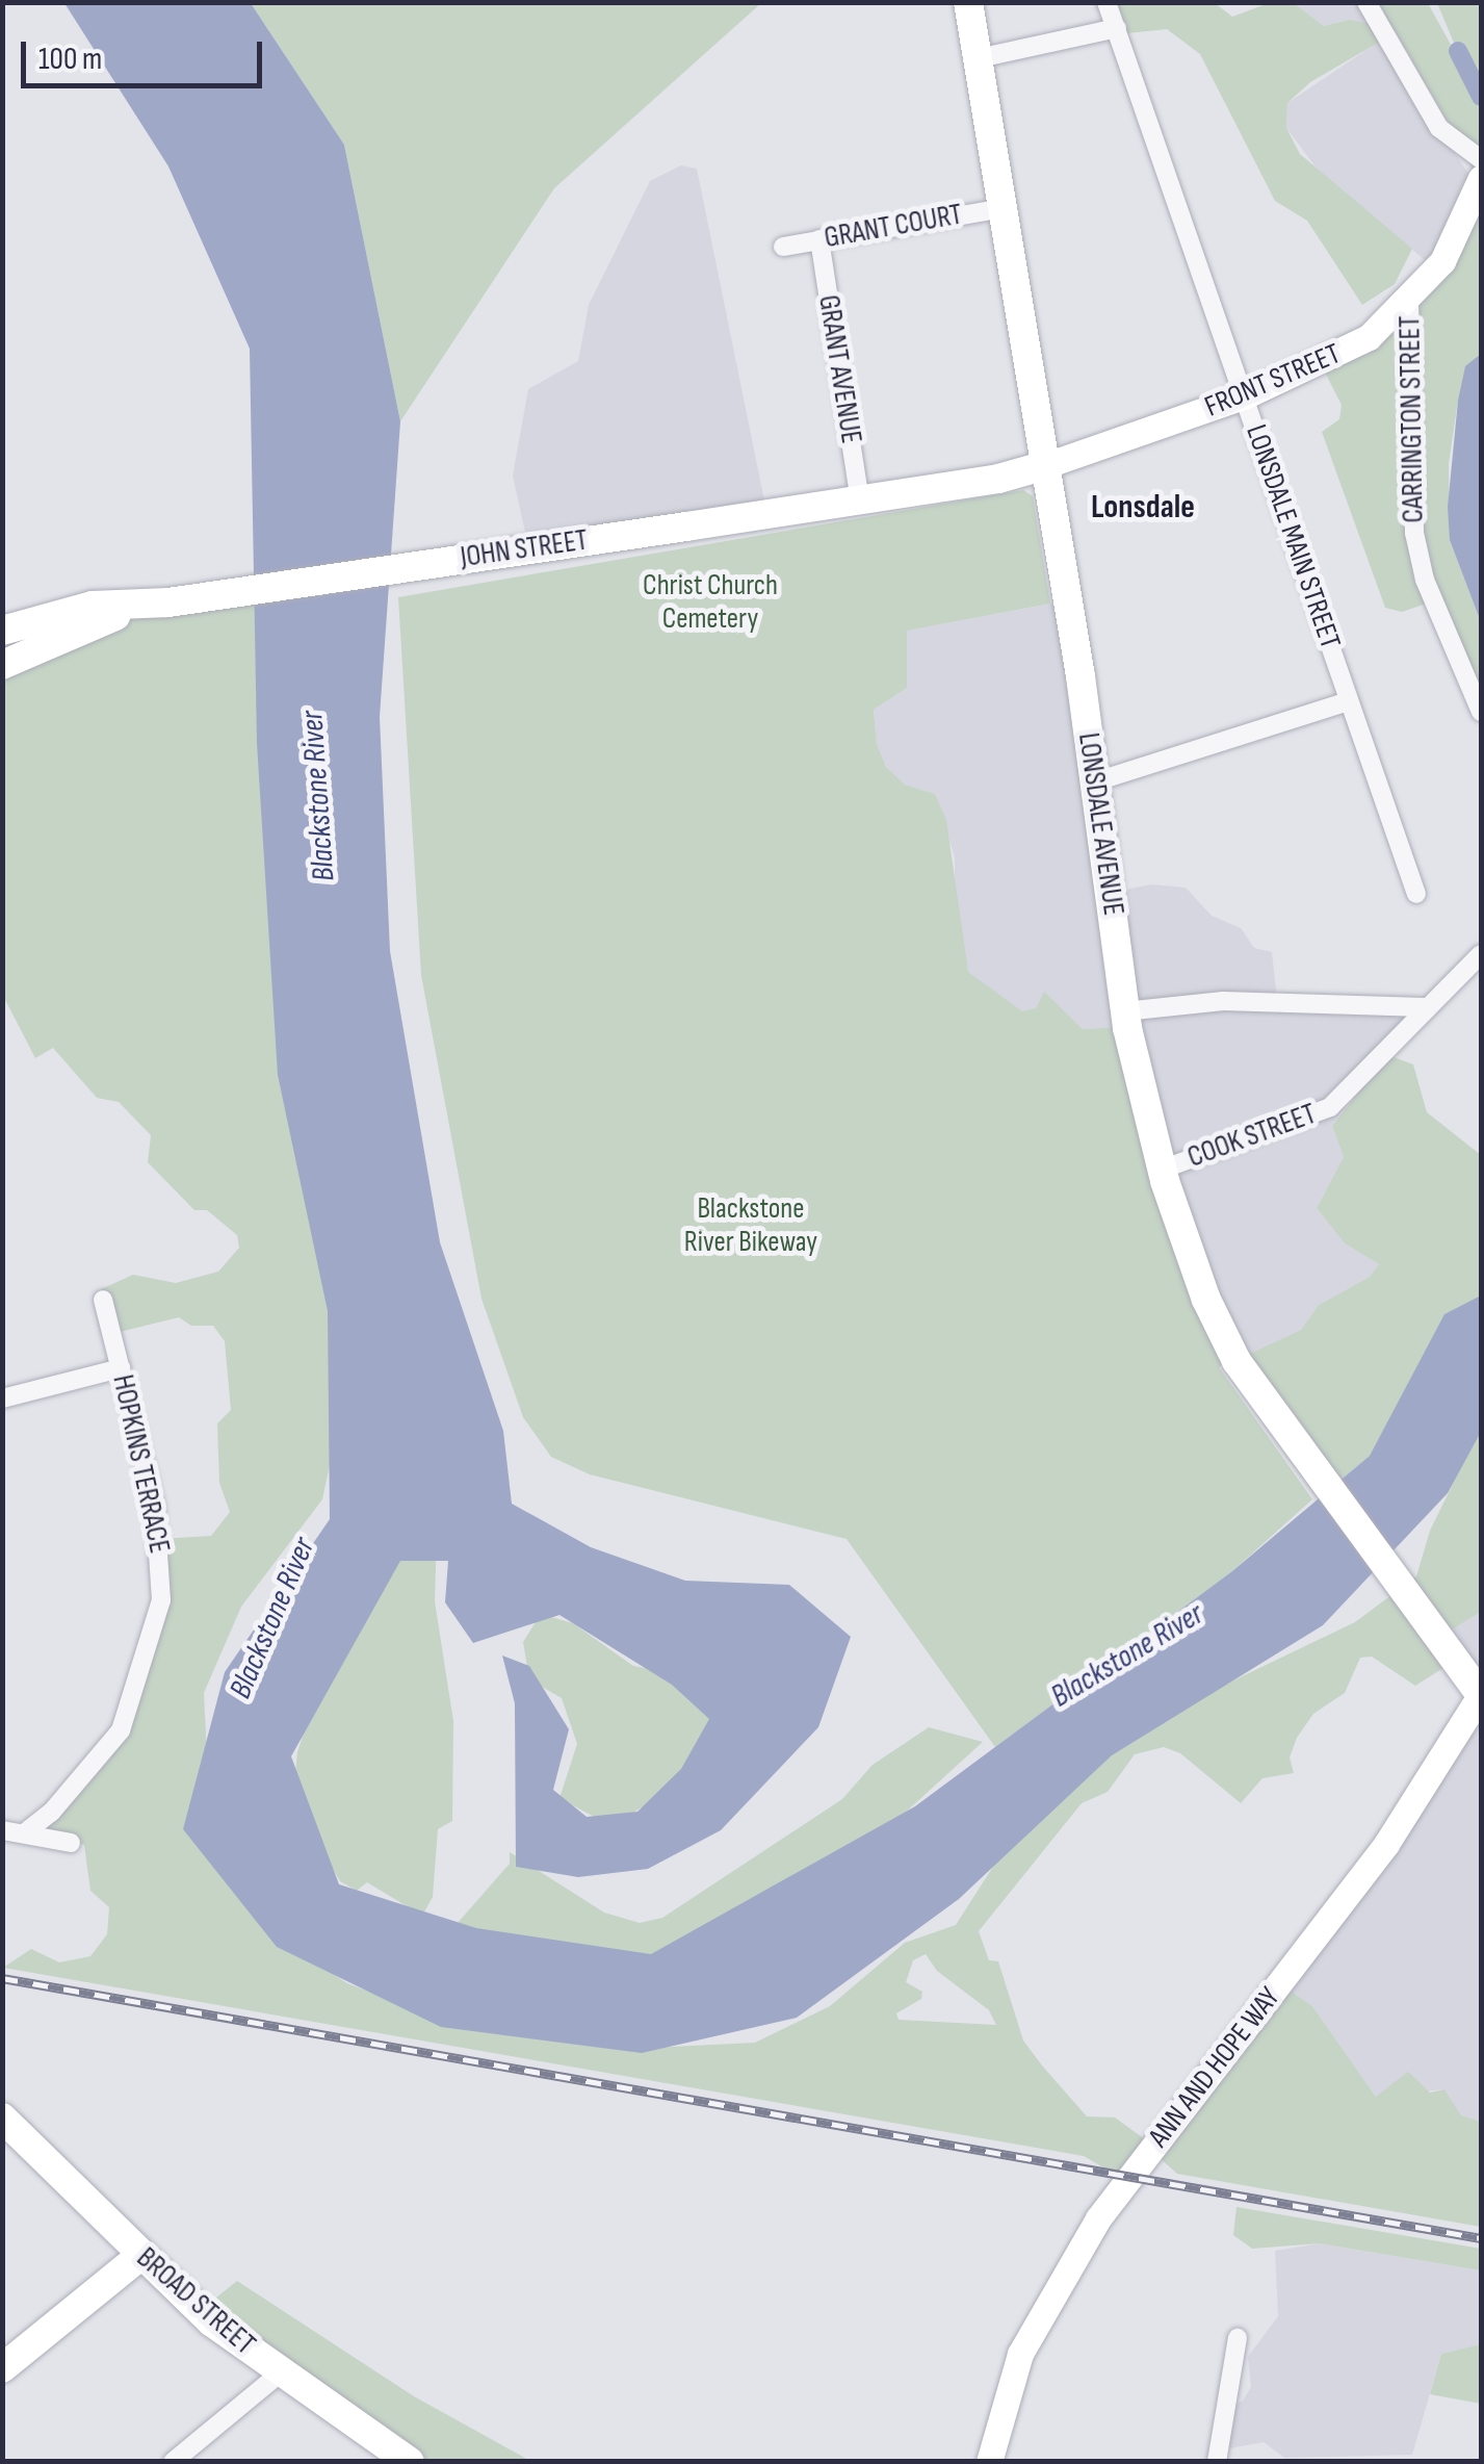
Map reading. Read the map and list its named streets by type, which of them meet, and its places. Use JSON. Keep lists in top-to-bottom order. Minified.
{"streets":{"main road":["FRONT STREET","JOHN STREET","LONSDALE AVENUE","ANN AND HOPE WAY","BROAD STREET"],"street":["GRANT COURT","GRANT AVENUE","CARRINGTON STREET","LONSDALE MAIN STREET","COOK STREET","HOPKINS TERRACE"]},"crossings":[["GRANT COURT","GRANT AVENUE"],["GRANT COURT","LONSDALE AVENUE"],["GRANT AVENUE","JOHN STREET"],["FRONT STREET","CARRINGTON STREET"],["FRONT STREET","LONSDALE MAIN STREET"],["FRONT STREET","JOHN STREET"],["FRONT STREET","LONSDALE AVENUE"],["JOHN STREET","LONSDALE AVENUE"],["LONSDALE AVENUE","COOK STREET"],["LONSDALE AVENUE","ANN AND HOPE WAY"]],"districts":["Lonsdale"],"water":["Blackstone River"],"parks":["Christ Church Cemetery","Blackstone River Bikeway"],"scale_bar":"100 m"}
